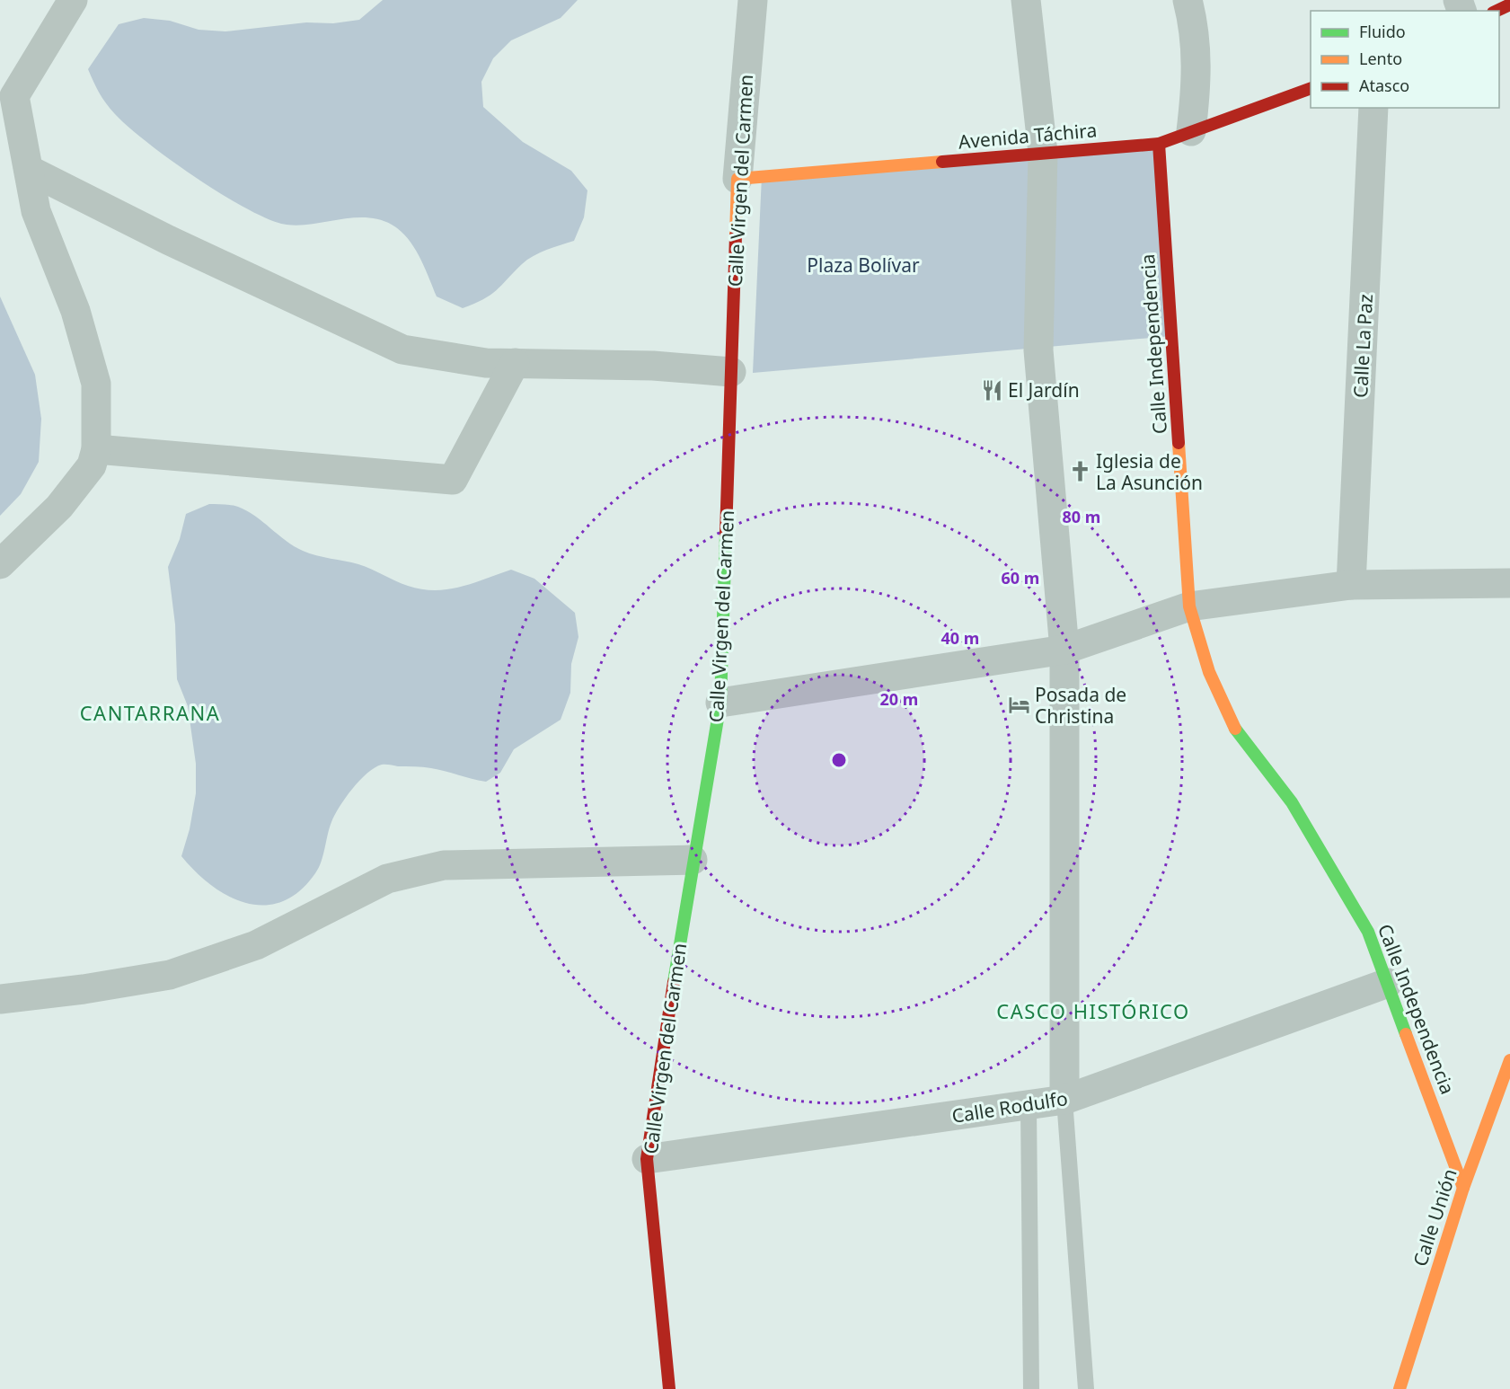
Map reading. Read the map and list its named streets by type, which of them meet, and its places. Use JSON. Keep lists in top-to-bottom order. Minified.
{"streets":{"street":["Avenida Táchira","Calle Virgen del Carmen","Calle Independencia","Calle La Paz","Calle Rodulfo","Calle Unión"]},"crossings":[["Avenida Táchira","Calle Virgen del Carmen"],["Avenida Táchira","Calle Independencia"],["Calle Virgen del Carmen","Calle Rodulfo"],["Calle Independencia","Calle Rodulfo"],["Calle Independencia","Calle Unión"]],"districts":["CANTARRANA","CASCO HISTÓRICO"],"parks":["Plaza Bolívar"],"places":{"restaurant":["El Jardín"],"church":["Iglesia de La Asunción"],"hotel":["Posada de Christina"]},"legend":["Fluido","Lento","Atasco"],"rings":["80 m","60 m","40 m","20 m"]}
